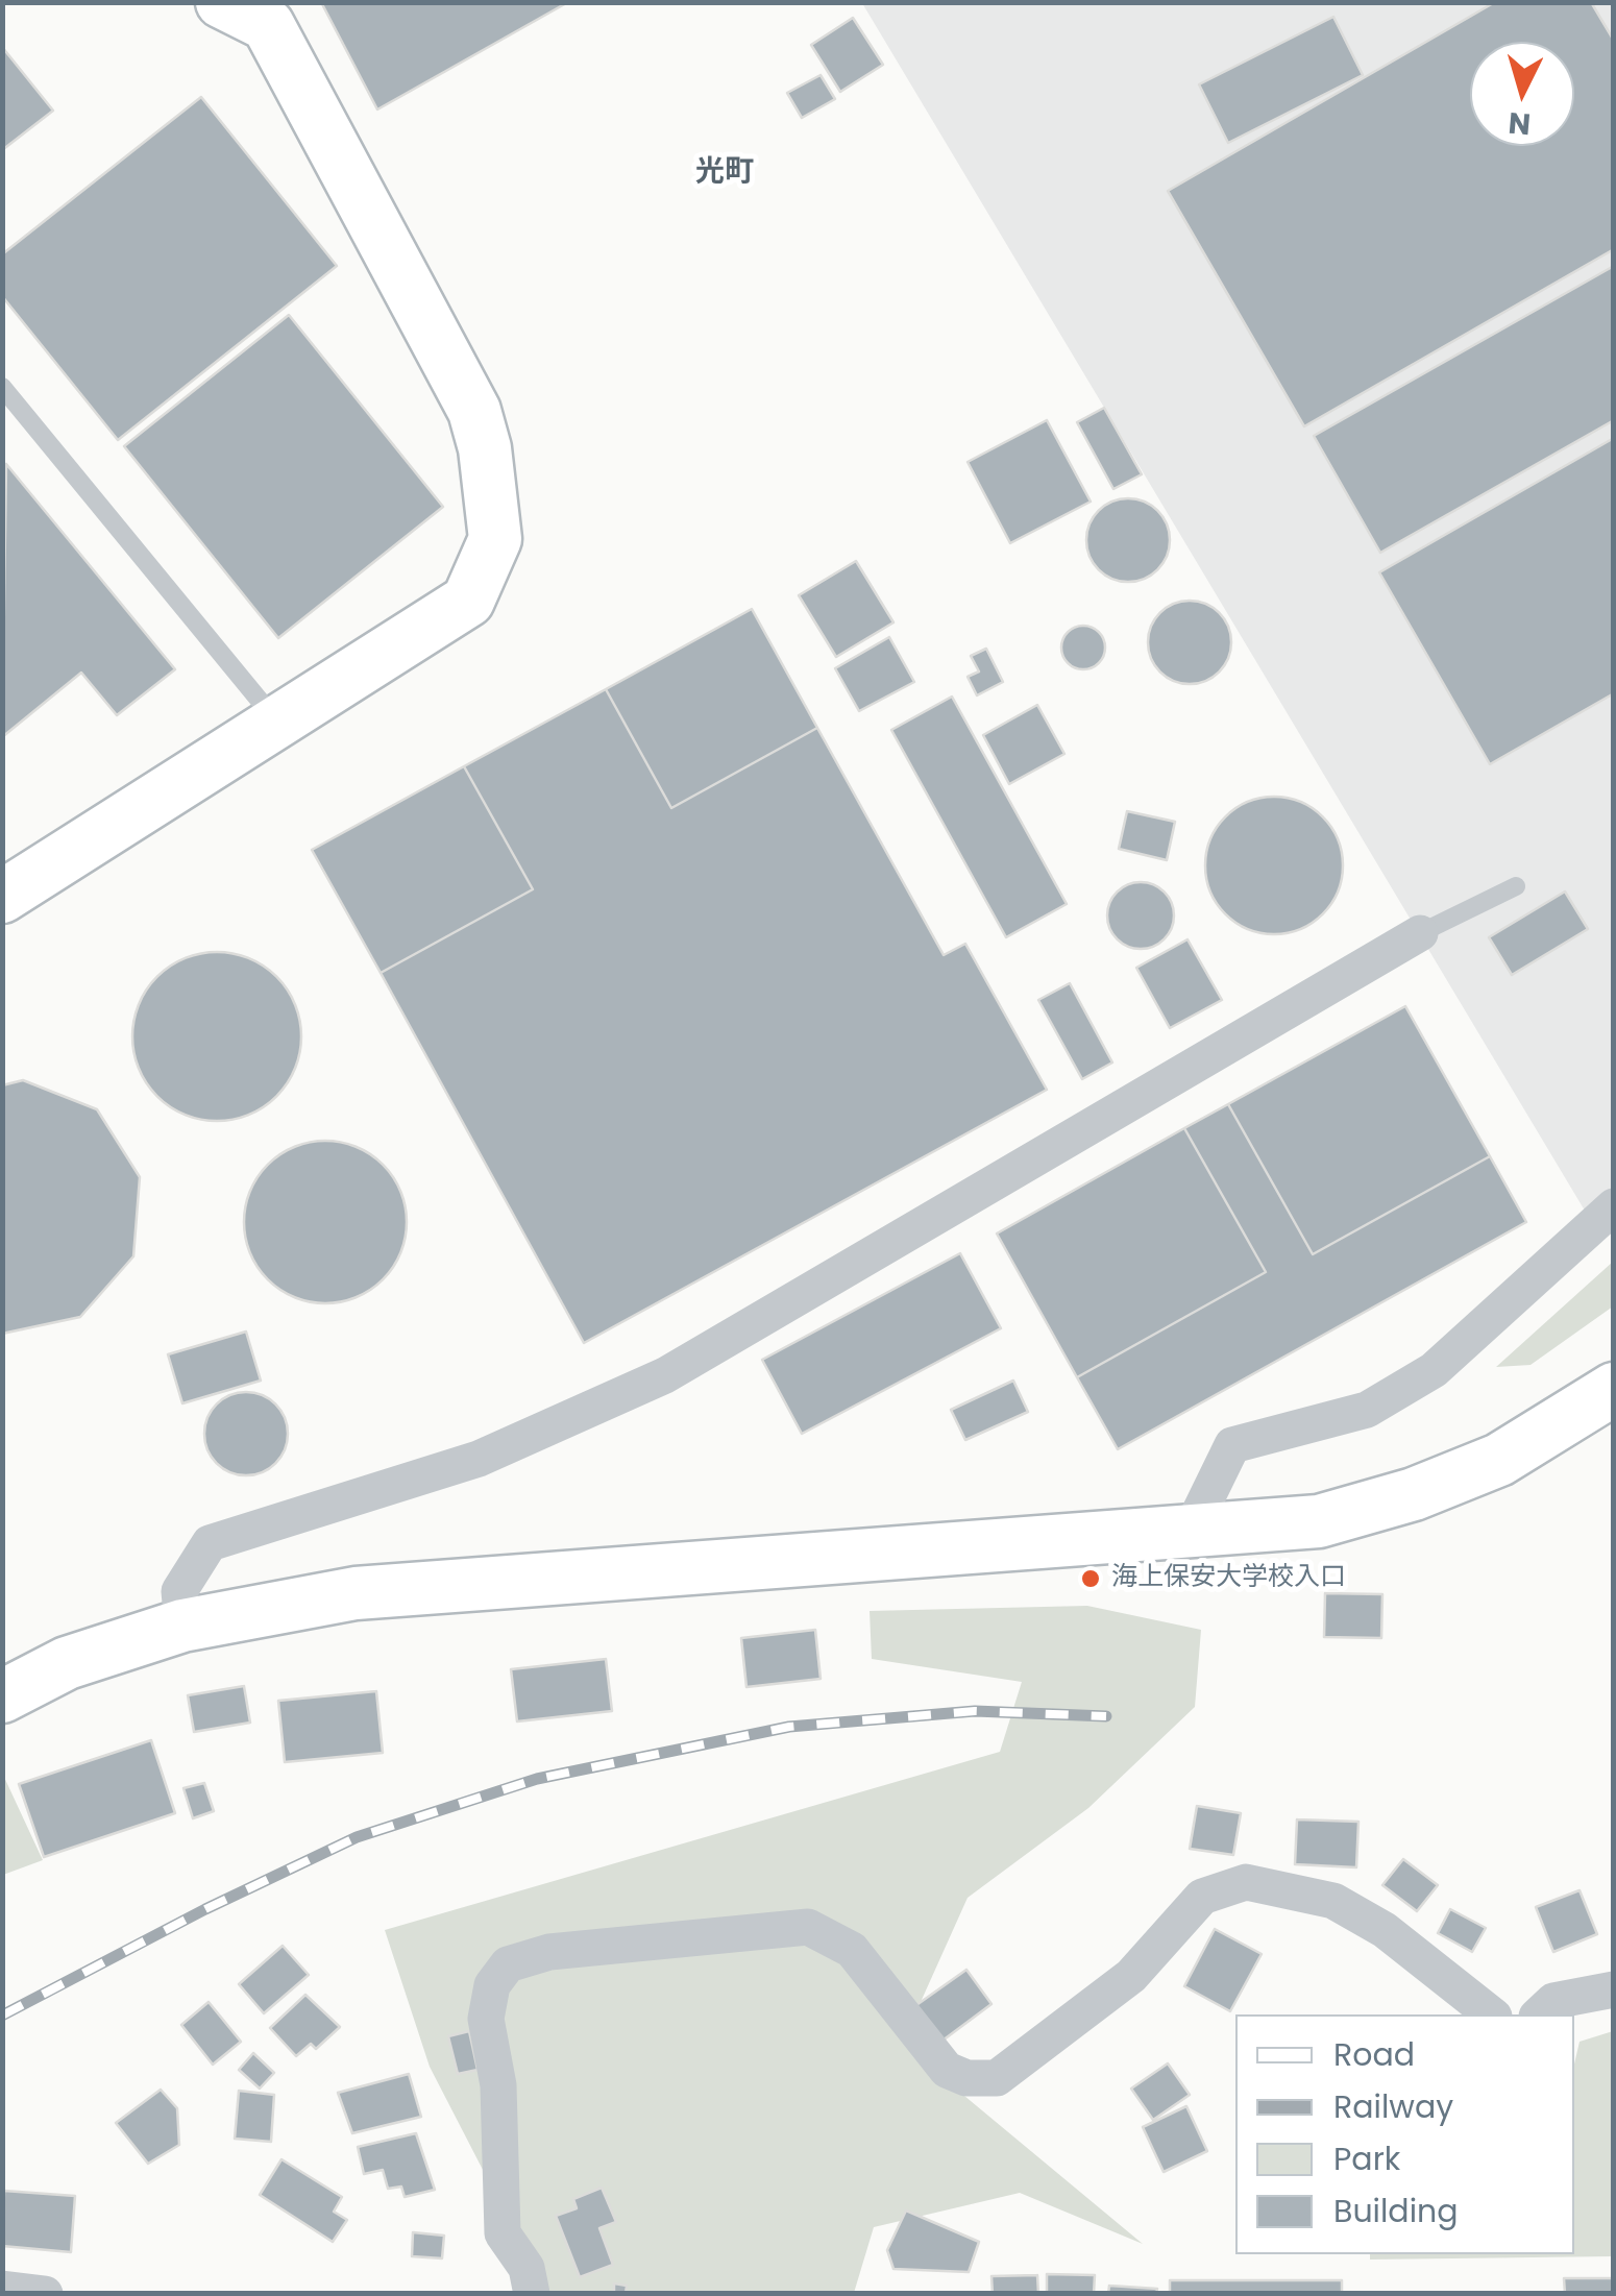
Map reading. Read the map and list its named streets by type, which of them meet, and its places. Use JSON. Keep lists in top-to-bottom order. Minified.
{"districts":["光町"],"places":["海上保安大学校入口"],"legend":["Road","Railway","Park","Building"],"north":"bottom"}
